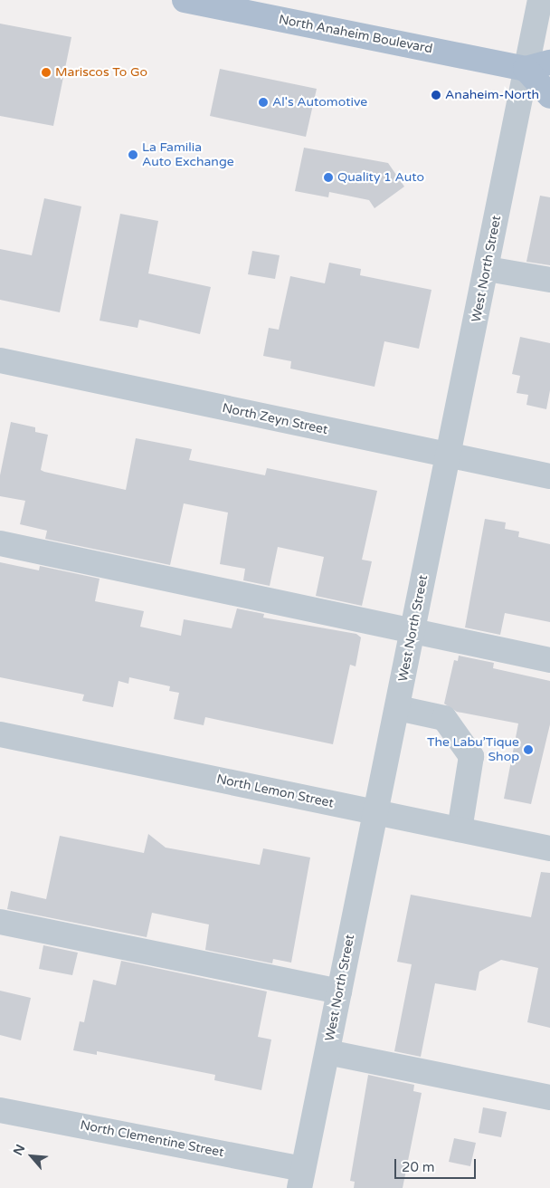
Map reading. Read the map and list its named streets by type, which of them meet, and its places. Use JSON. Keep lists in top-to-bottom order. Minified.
{"streets":{"main road":["North Anaheim Boulevard"],"street":["West North Street","North Zeyn Street","North Lemon Street","North Clementine Street"]},"crossings":[["North Anaheim Boulevard","West North Street"],["West North Street","North Zeyn Street"],["West North Street","North Lemon Street"],["West North Street","North Clementine Street"]],"places":["Mariscos To Go","Anaheim-North","Al's Automotive","La Familia Auto Exchange","Quality 1 Auto","The Labu’Tique Shop"],"scale_bar":"20 m","north":"top left"}
